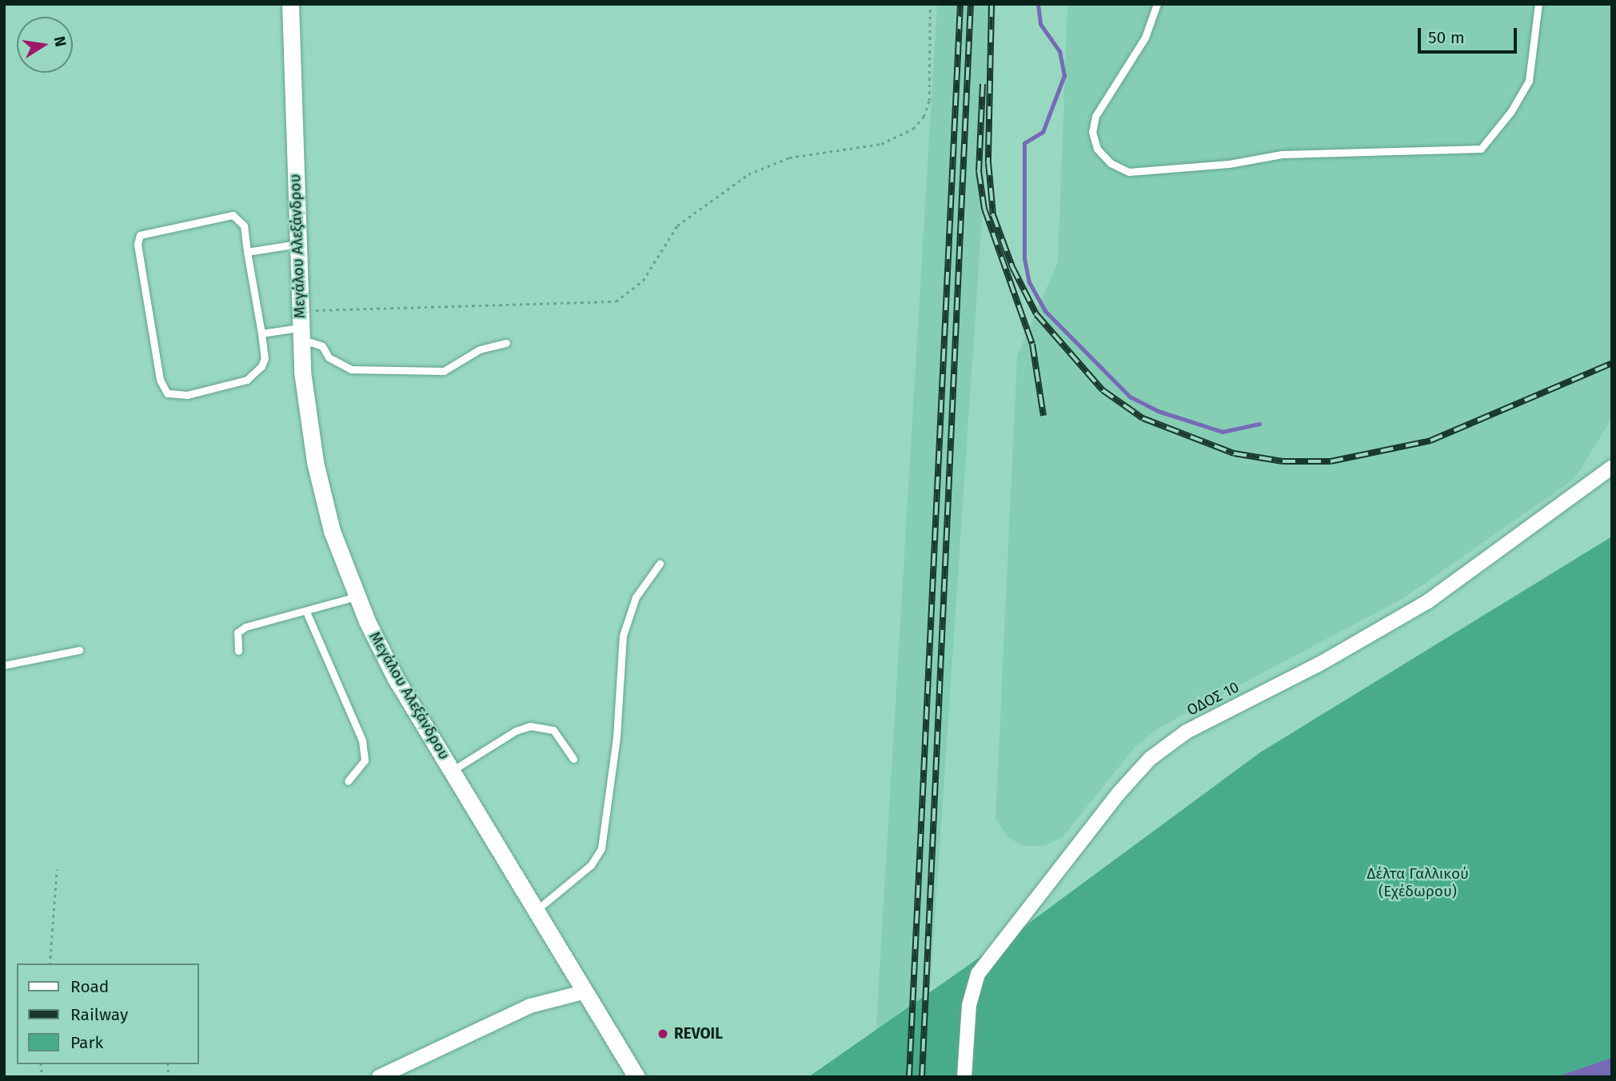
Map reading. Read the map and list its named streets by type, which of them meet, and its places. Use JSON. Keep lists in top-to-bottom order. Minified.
{"streets":{"street":["Μεγάλου Αλεξάνδρου","ΟΔΟΣ 10"]},"parks":["Δέλτα Γαλλικού (Εχέδωρου)"],"places":["REVOIL"],"legend":["Road","Railway","Park"],"scale_bar":"50 m","north":"right"}
